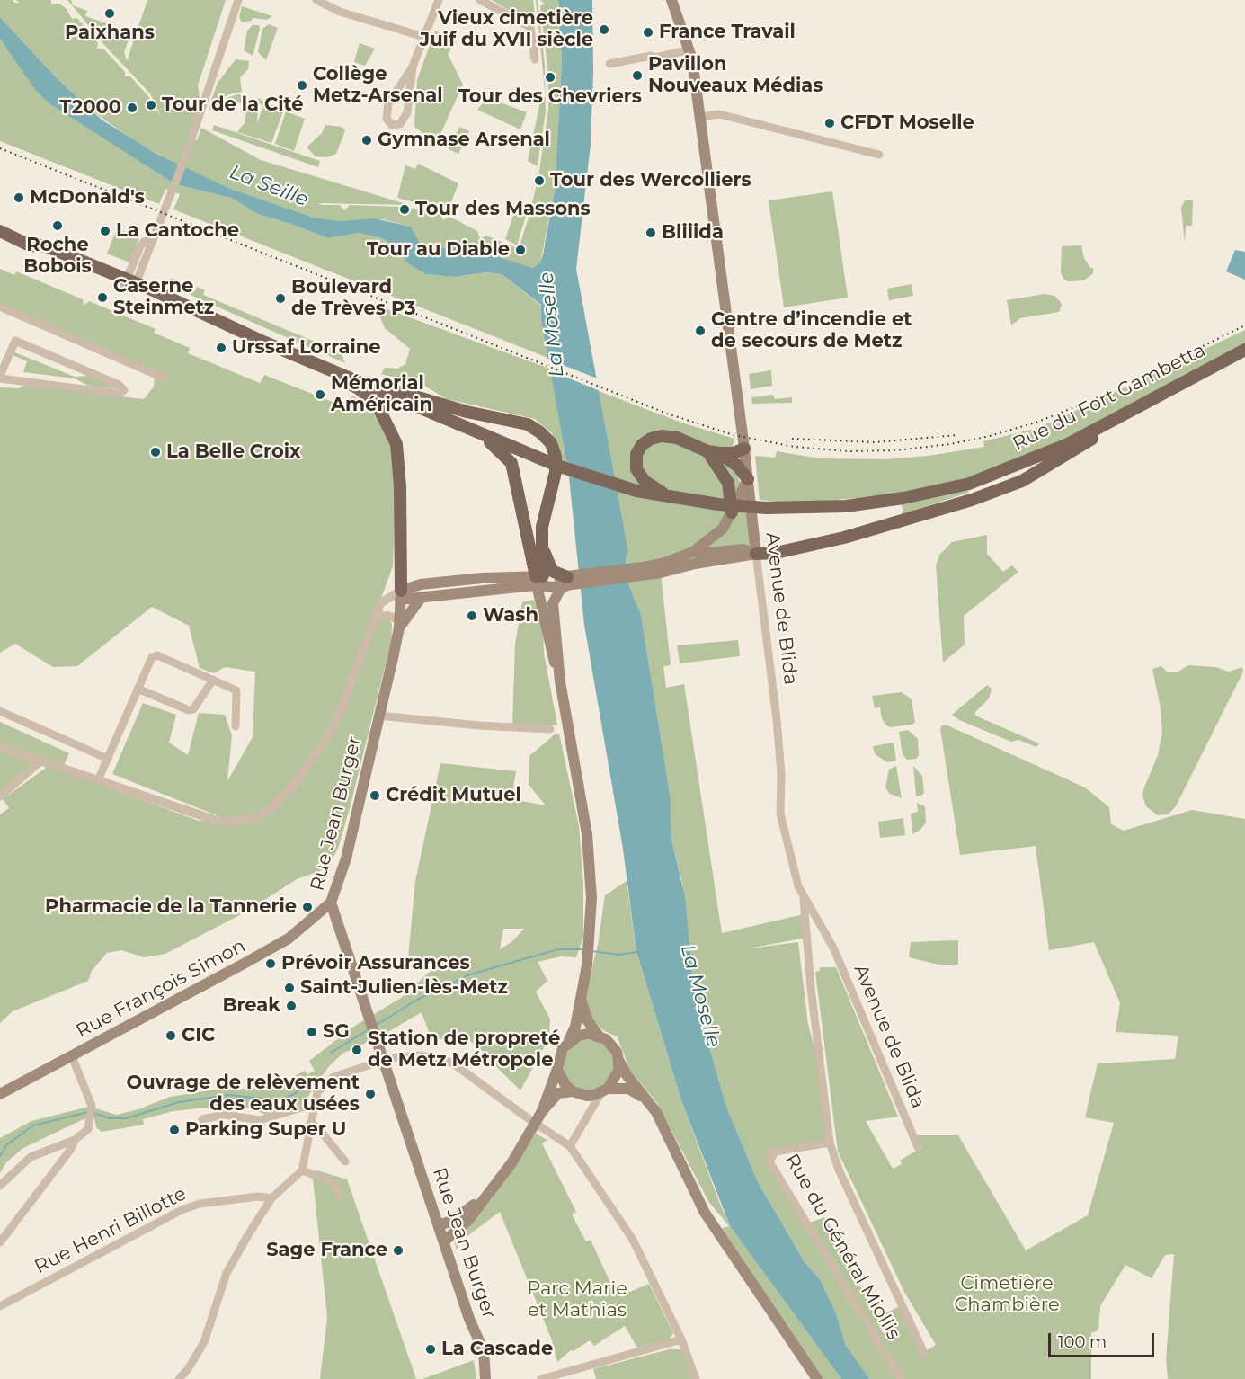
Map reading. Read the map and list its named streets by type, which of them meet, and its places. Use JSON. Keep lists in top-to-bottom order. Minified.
{"streets":{"main road":["Rue du Fort Gambetta","Avenue de Blida","Rue Jean Burger","Rue François Simon"],"street":["Rue Henri Billotte","Rue du Général Miollis"]},"crossings":[["Rue Jean Burger","Rue François Simon"]],"water":["La Seille","La Moselle"],"parks":["Cimetière Chambière","Parc Marie et Mathias"],"places":["Paixhans","Vieux cimetière Juif du XVII siècle","France Travail","Pavillon Nouveaux Médias","Tour des Chevriers","Collège Metz-Arsenal","Tour de la Cité","T2000","CFDT Moselle","Gymnase Arsenal","Tour des Wercolliers","McDonald's","Tour des Massons","Roche Bobois","La Cantoche","Bliiida","Tour au Diable","Caserne Steinmetz","Boulevard de Trèves P3","Centre d’incendie et de secours de Metz","Urssaf Lorraine","Mémorial Américain","La Belle Croix","Wash","Crédit Mutuel","Pharmacie de la Tannerie","Prévoir Assurances","Saint-Julien-lès-Metz","Break","SG","CIC","Station de propreté de Metz Métropole","Ouvrage de relèvement des eaux usées","Parking Super U","Sage France","La Cascade"],"scale_bar":"100 m"}
